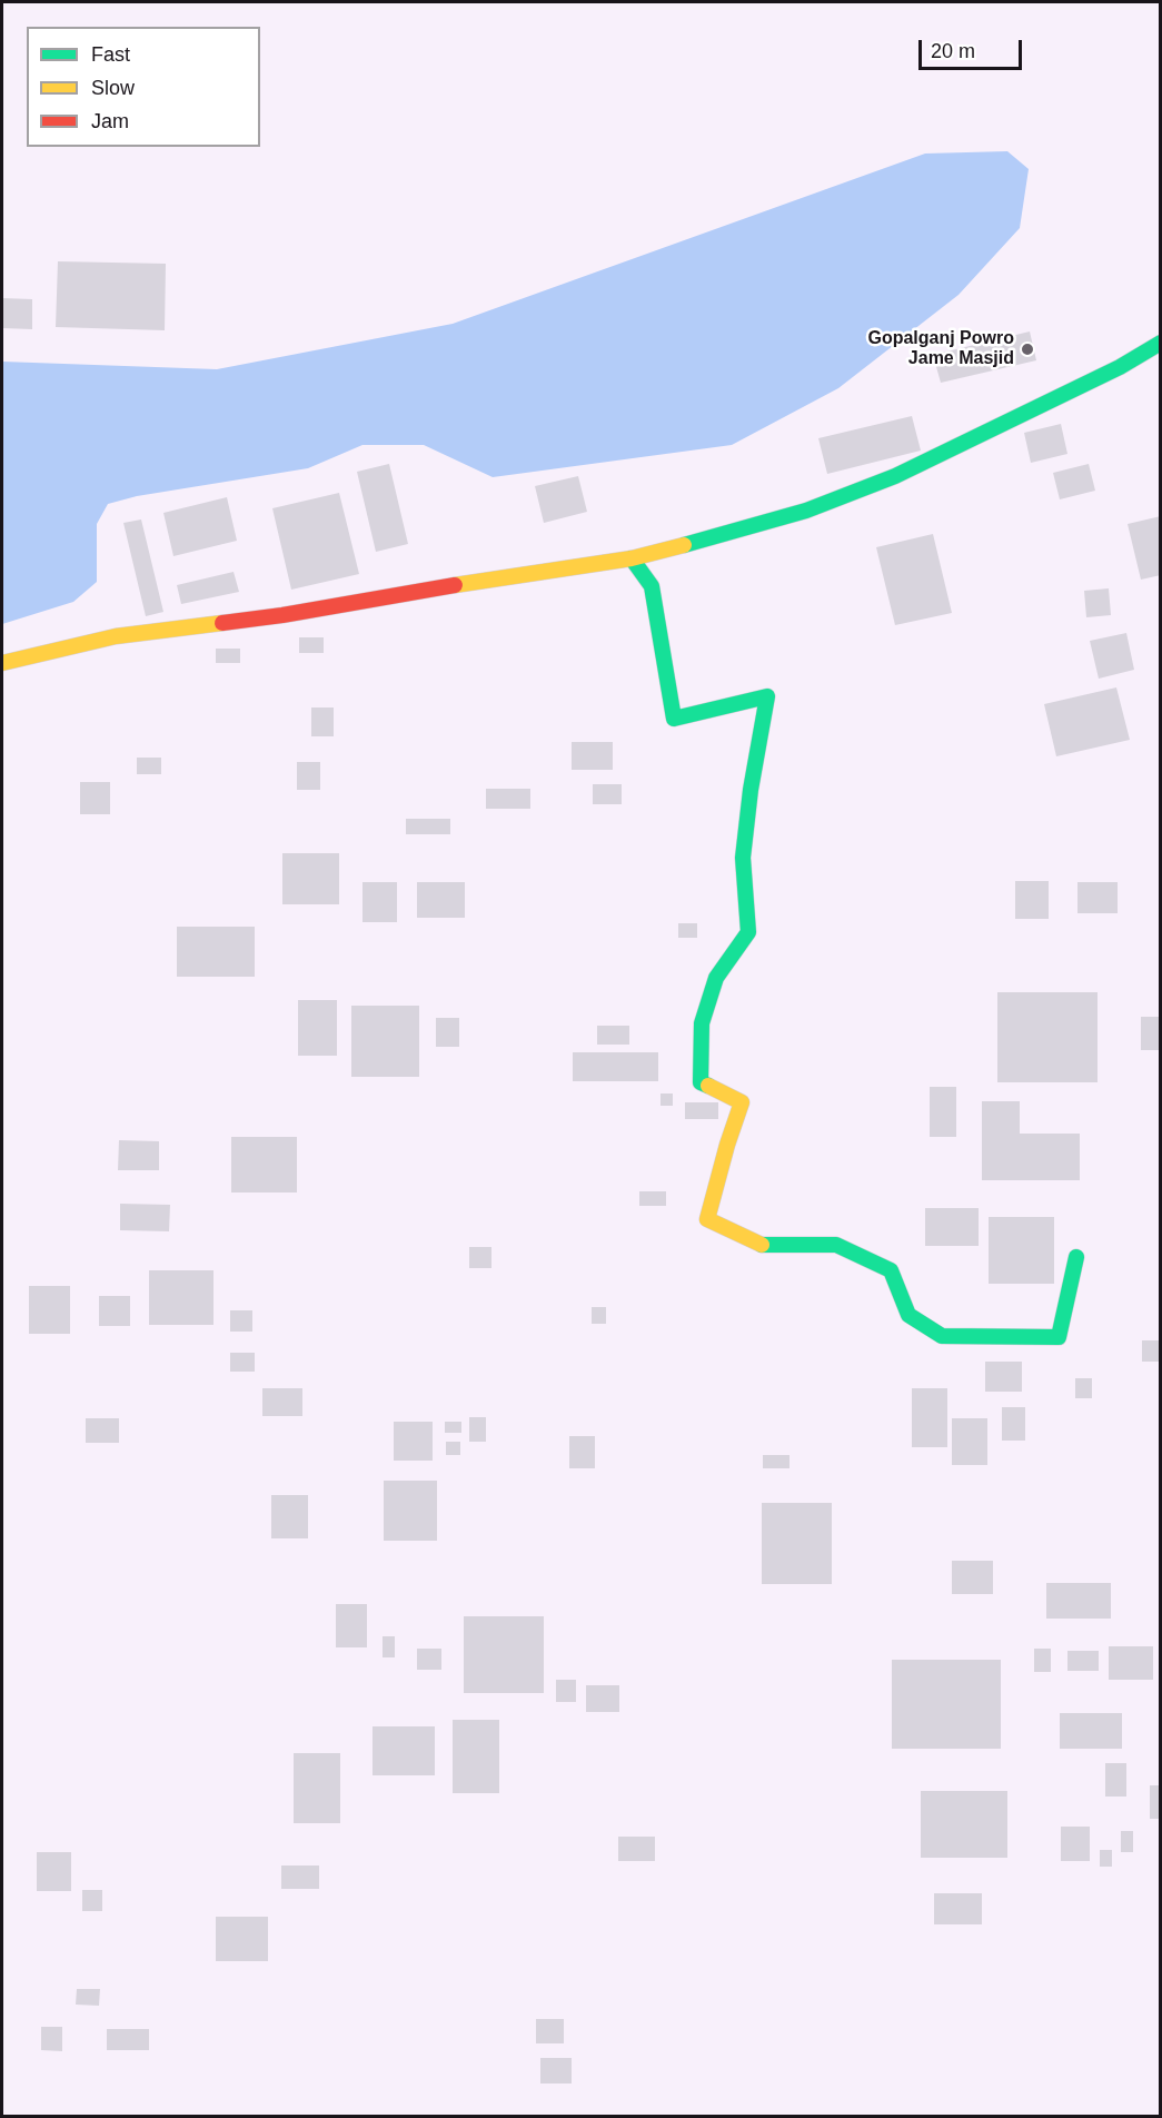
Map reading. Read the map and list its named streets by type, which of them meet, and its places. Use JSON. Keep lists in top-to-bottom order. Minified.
{"places":["Gopalganj Powro Jame Masjid"],"legend":["Fast","Slow","Jam"],"scale_bar":"20 m"}
